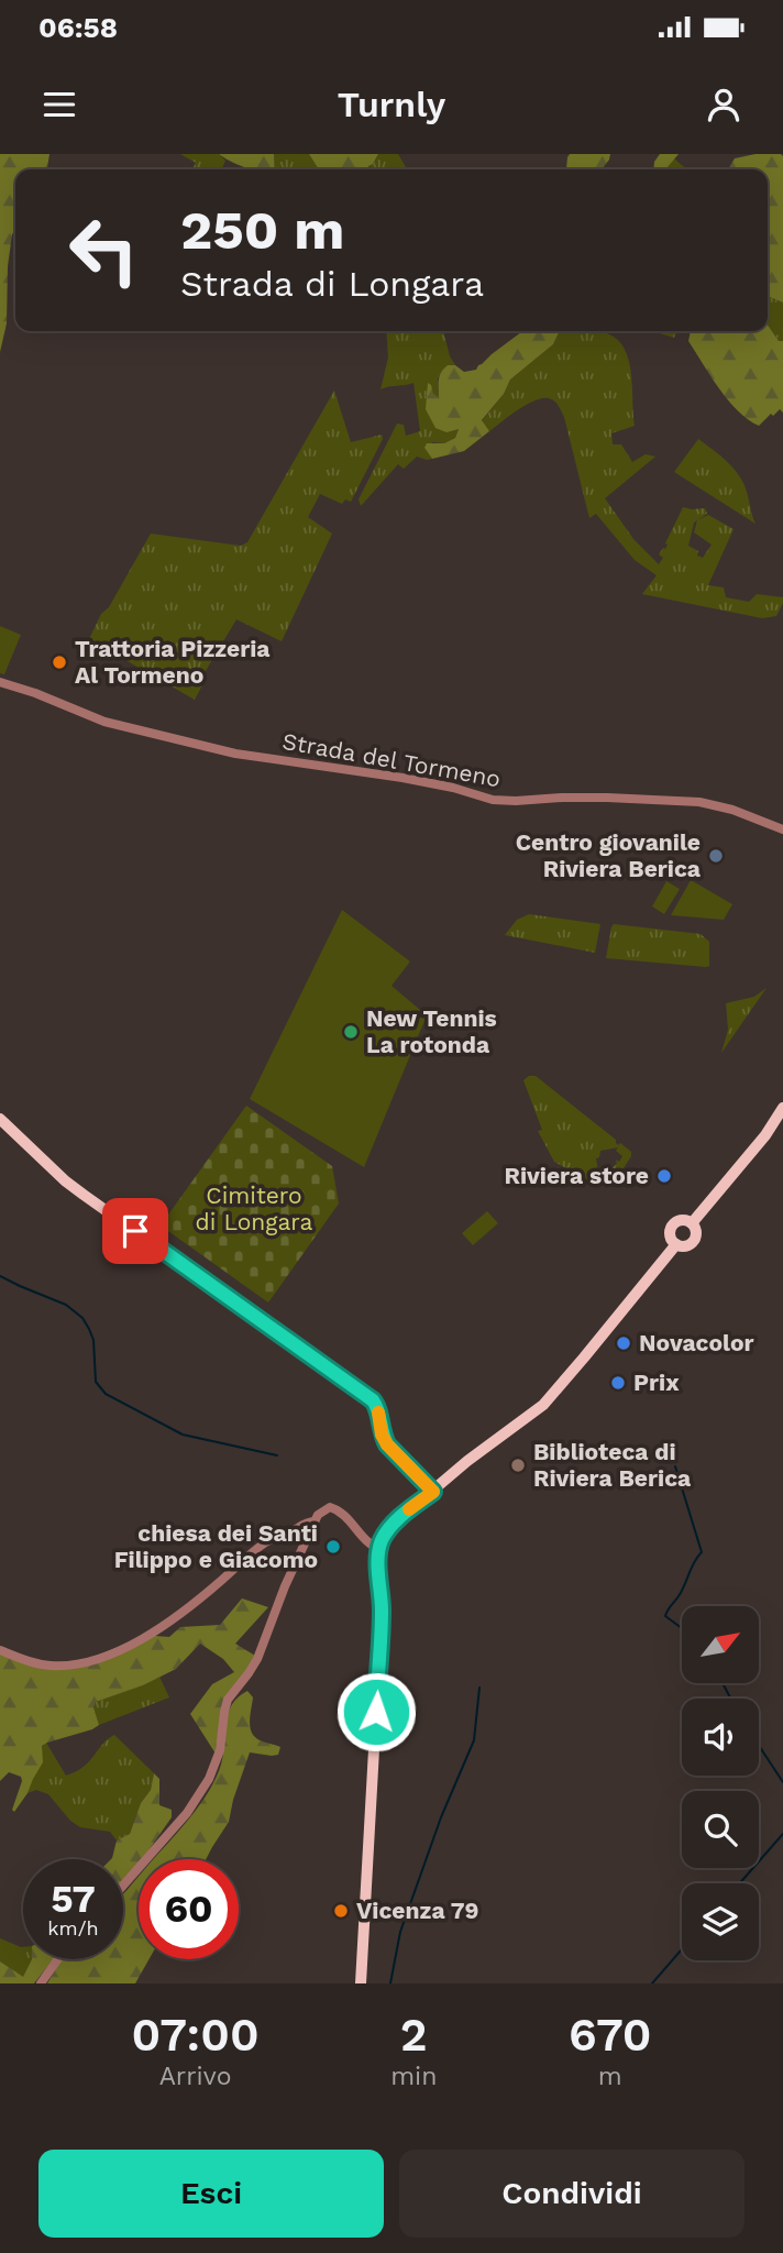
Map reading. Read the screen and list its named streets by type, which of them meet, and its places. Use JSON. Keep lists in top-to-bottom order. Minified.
{"streets":{"street":["Strada del Tormeno"]},"parks":["Cimitero di Longara"],"places":["Trattoria Pizzeria Al Tormeno","Centro giovanile Riviera Berica","New Tennis La rotonda","Riviera store","Novacolor","Prix","Biblioteca di Riviera Berica","chiesa dei Santi Filippo e Giacomo","Vicenza 79"],"north":"top right","page":{"status":"06:58","header":"Turnly","turn":["250 m","Strada di Longara"],"speed":"57 km/h","limit":"60","eta":["07:00","Arrivo","2","min","670","m"],"buttons":["Esci","Condividi"]}}
